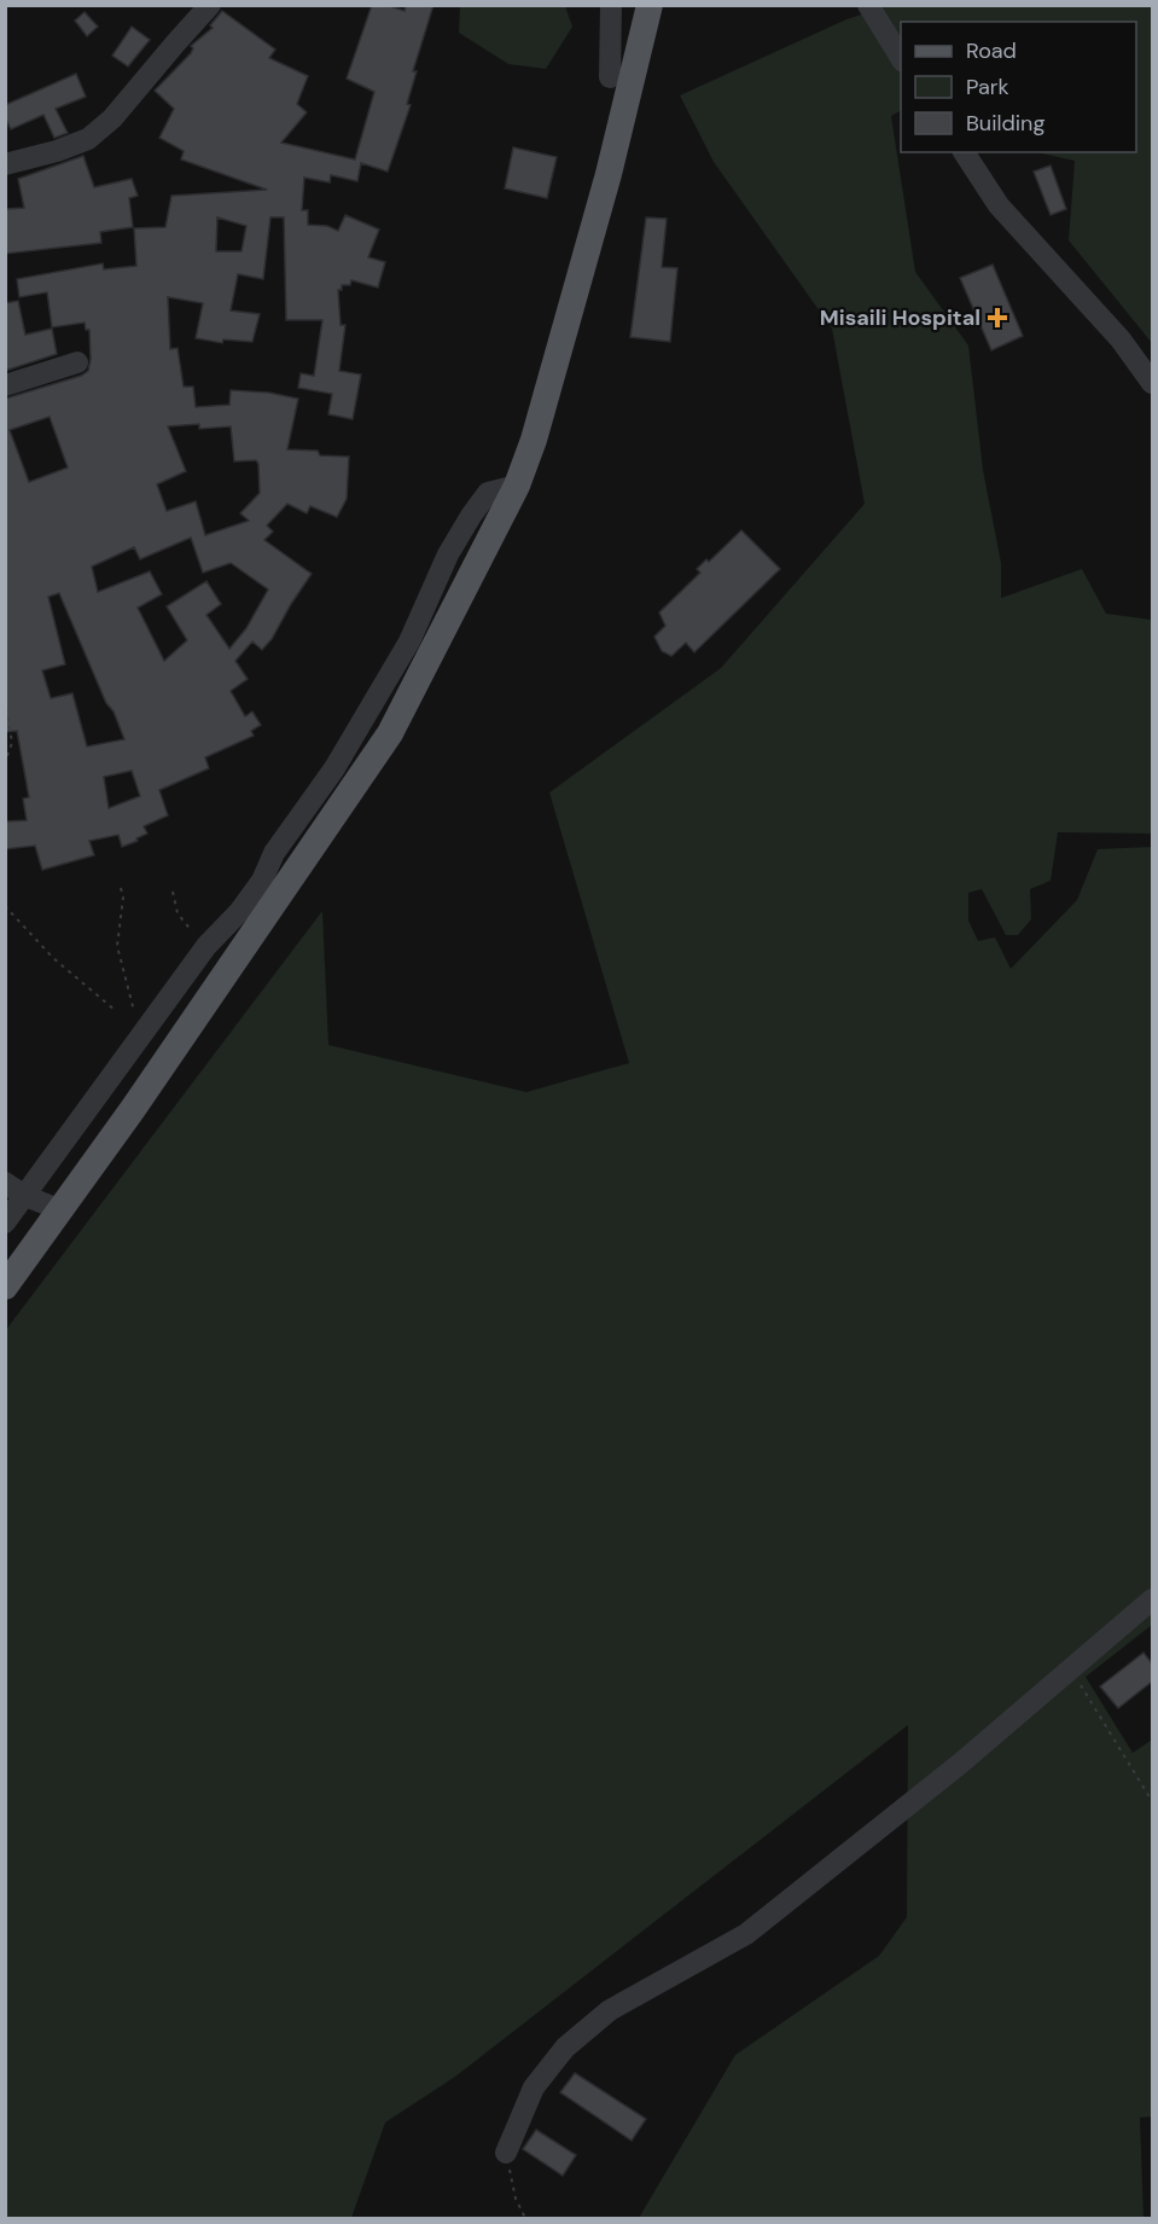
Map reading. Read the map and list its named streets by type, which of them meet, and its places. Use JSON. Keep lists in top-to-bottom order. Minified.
{"places":{"health":["Misaili Hospital"]},"legend":["Road","Park","Building"]}
